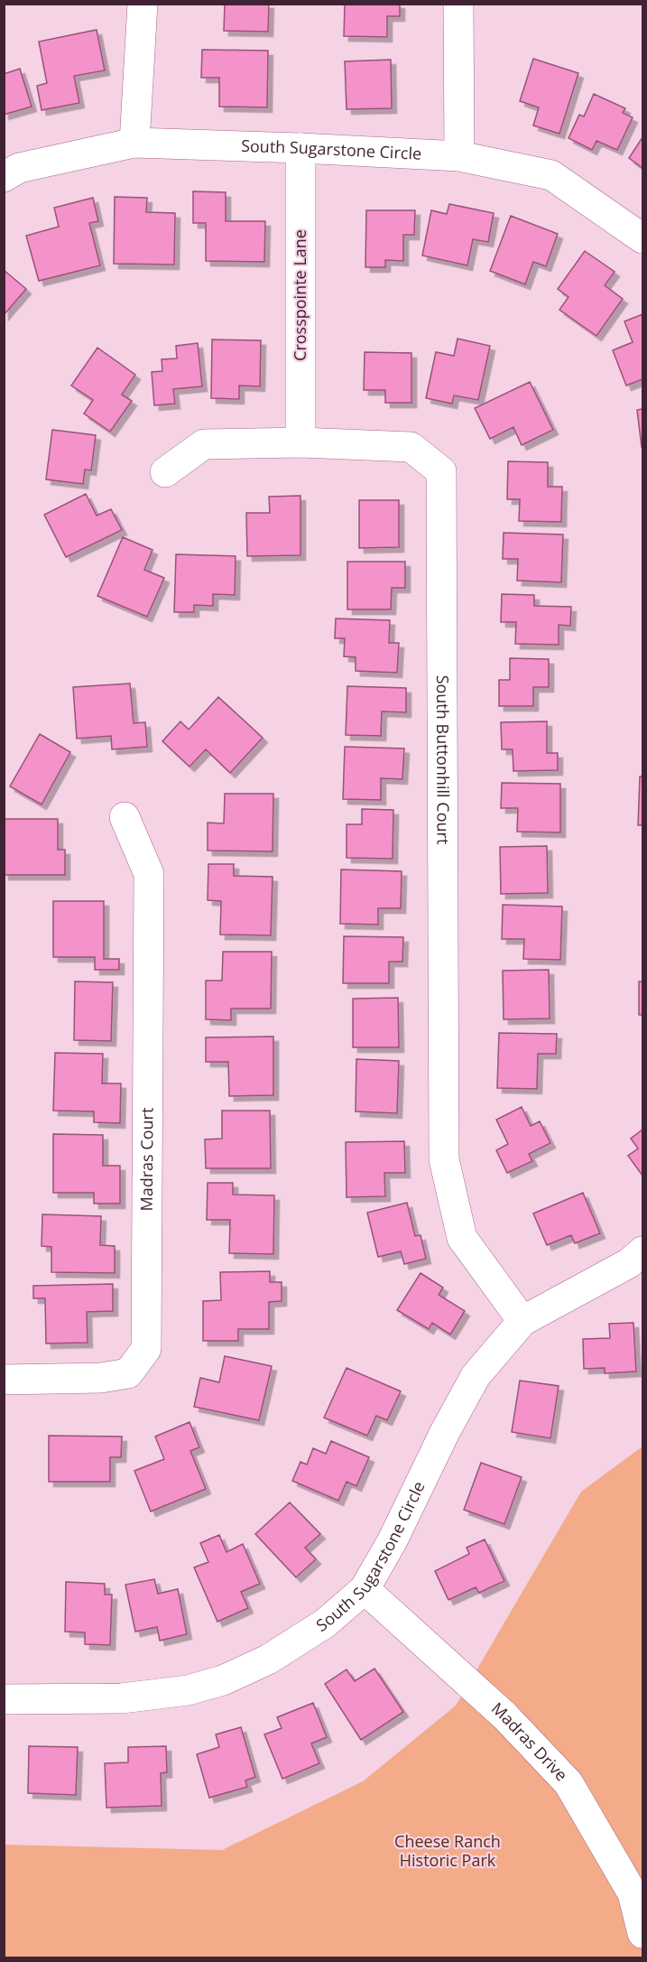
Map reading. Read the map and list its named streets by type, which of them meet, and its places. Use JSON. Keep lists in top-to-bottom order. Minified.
{"streets":{"street":["South Sugarstone Circle","Crosspointe Lane","South Buttonhill Court","Madras Court","Madras Drive"]},"crossings":[["South Sugarstone Circle","Crosspointe Lane"],["South Sugarstone Circle","South Buttonhill Court"],["South Sugarstone Circle","Madras Drive"],["Crosspointe Lane","South Buttonhill Court"]],"parks":["Cheese Ranch Historic Park"]}
